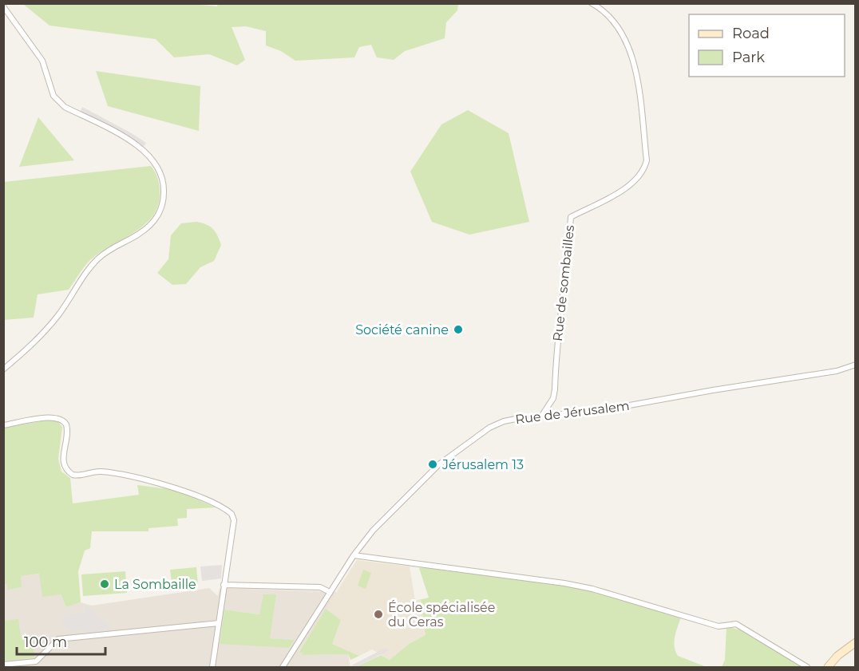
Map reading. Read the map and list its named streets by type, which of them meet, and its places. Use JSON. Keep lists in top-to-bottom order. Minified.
{"streets":{"street":["Rue de sombailles","Rue de Jérusalem"]},"crossings":[["Rue de sombailles","Rue de Jérusalem"]],"places":["Société canine","Jérusalem 13","La Sombaille","École spécialisée du Ceras"],"legend":["Road","Park"],"scale_bar":"100 m"}
